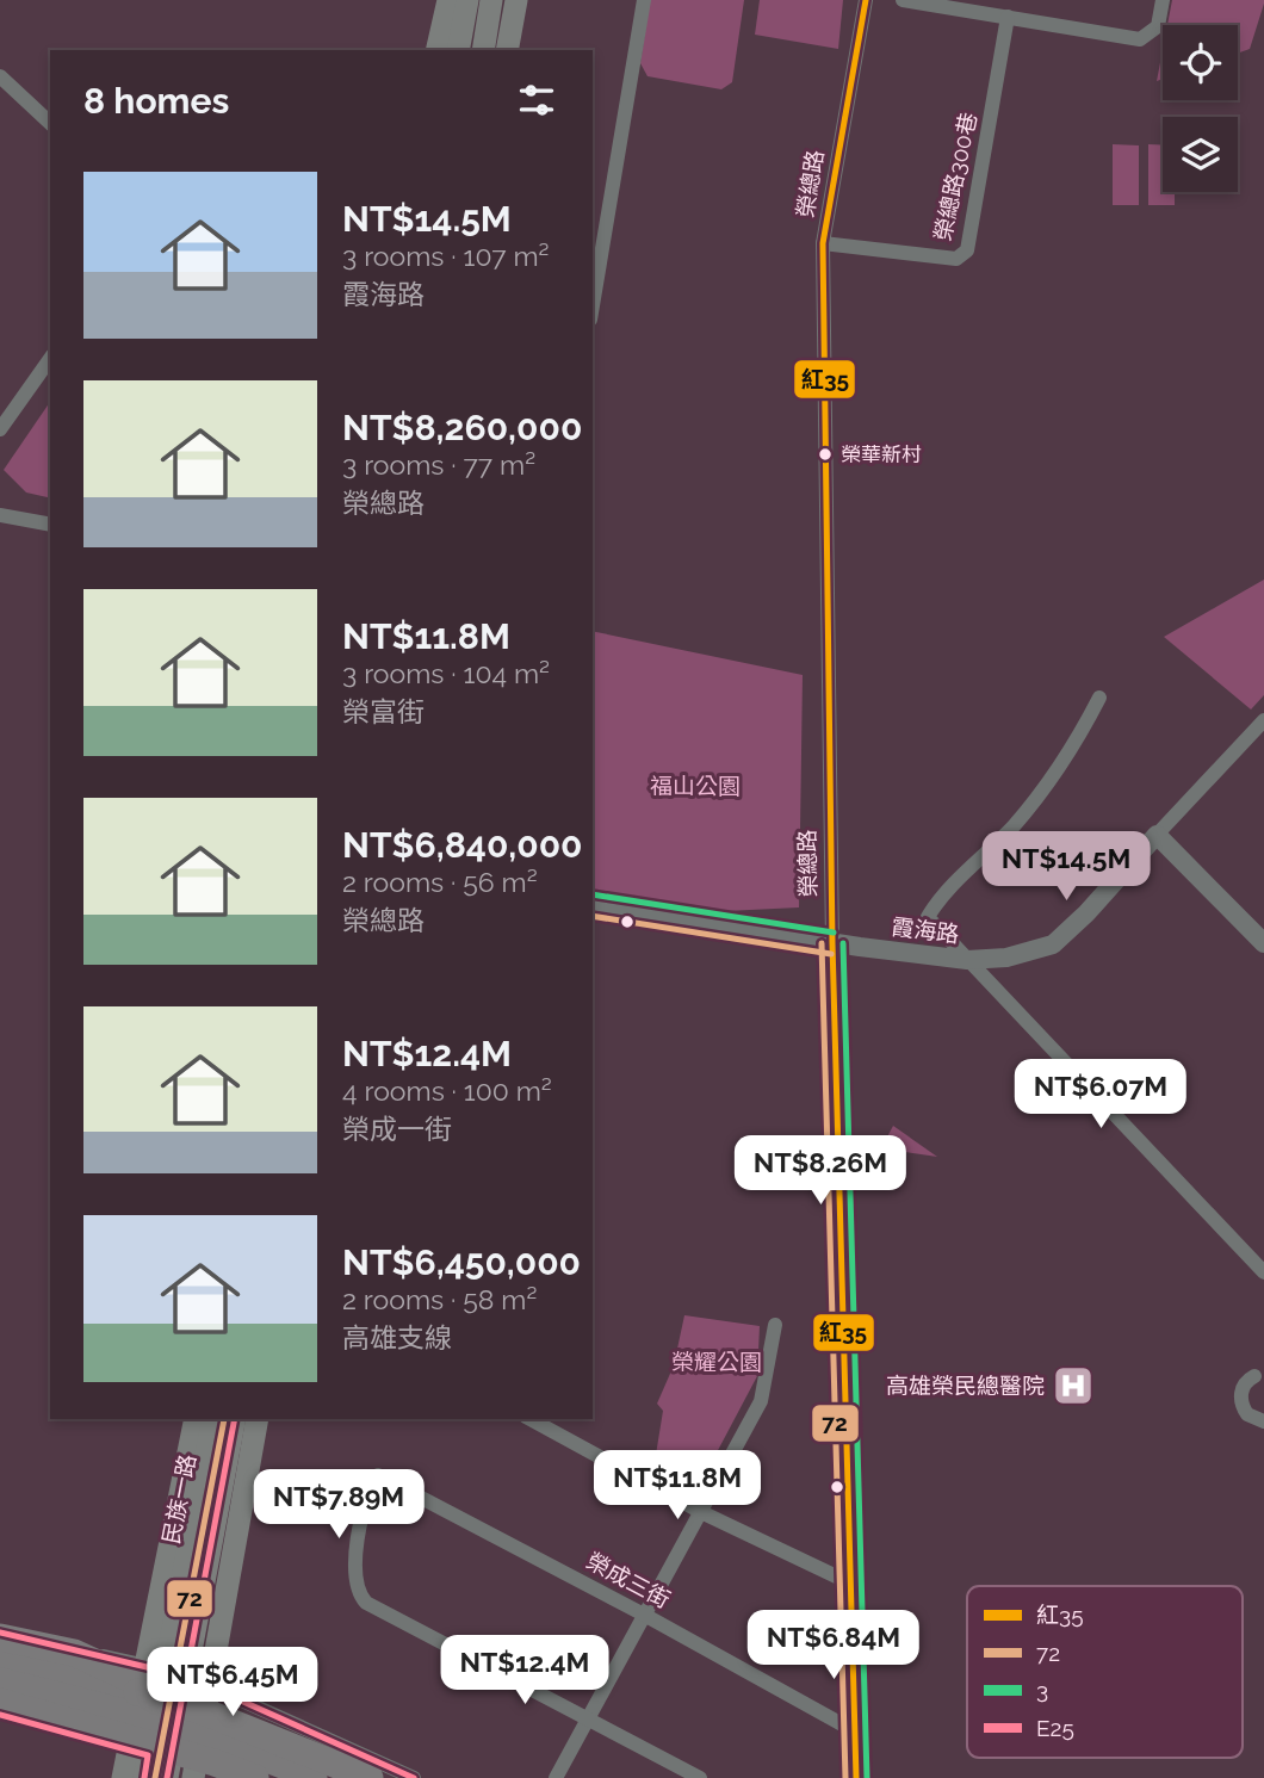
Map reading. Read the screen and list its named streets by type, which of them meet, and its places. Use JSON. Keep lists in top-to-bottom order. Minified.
{"streets":{"main road":["民族一路"],"street":["榮總路300巷","榮總路","霞海路","榮成三街"]},"crossings":[["榮總路300巷","榮總路"],["榮總路","霞海路"],["榮總路","榮成三街"]],"parks":["福山公園","榮耀公園"],"places":{"other":["榮華新村"],"hospital":["高雄榮民總醫院"]},"lines":["transit line 紅35","transit line 3","transit line 72","transit line E25"],"legend":["紅35","72","3","E25"],"page":{"heading":"8 homes","list":[{"name":"NT$14.5M","note":"3 rooms · 107 m² · 霞海路"},{"name":"NT$8,260,000","note":"3 rooms · 77 m² · 榮總路"},{"name":"NT$11.8M","note":"3 rooms · 104 m² · 榮富街"},{"name":"NT$6,840,000","note":"2 rooms · 56 m² · 榮總路"},{"name":"NT$12.4M","note":"4 rooms · 100 m² · 榮成一街"},{"name":"NT$6,450,000","note":"2 rooms · 58 m² · 高雄支線"}],"price":["NT$14.5M","NT$6.07M","NT$8.26M","NT$11.8M","NT$7.89M","NT$6.84M","NT$12.4M","NT$6.45M"]}}
